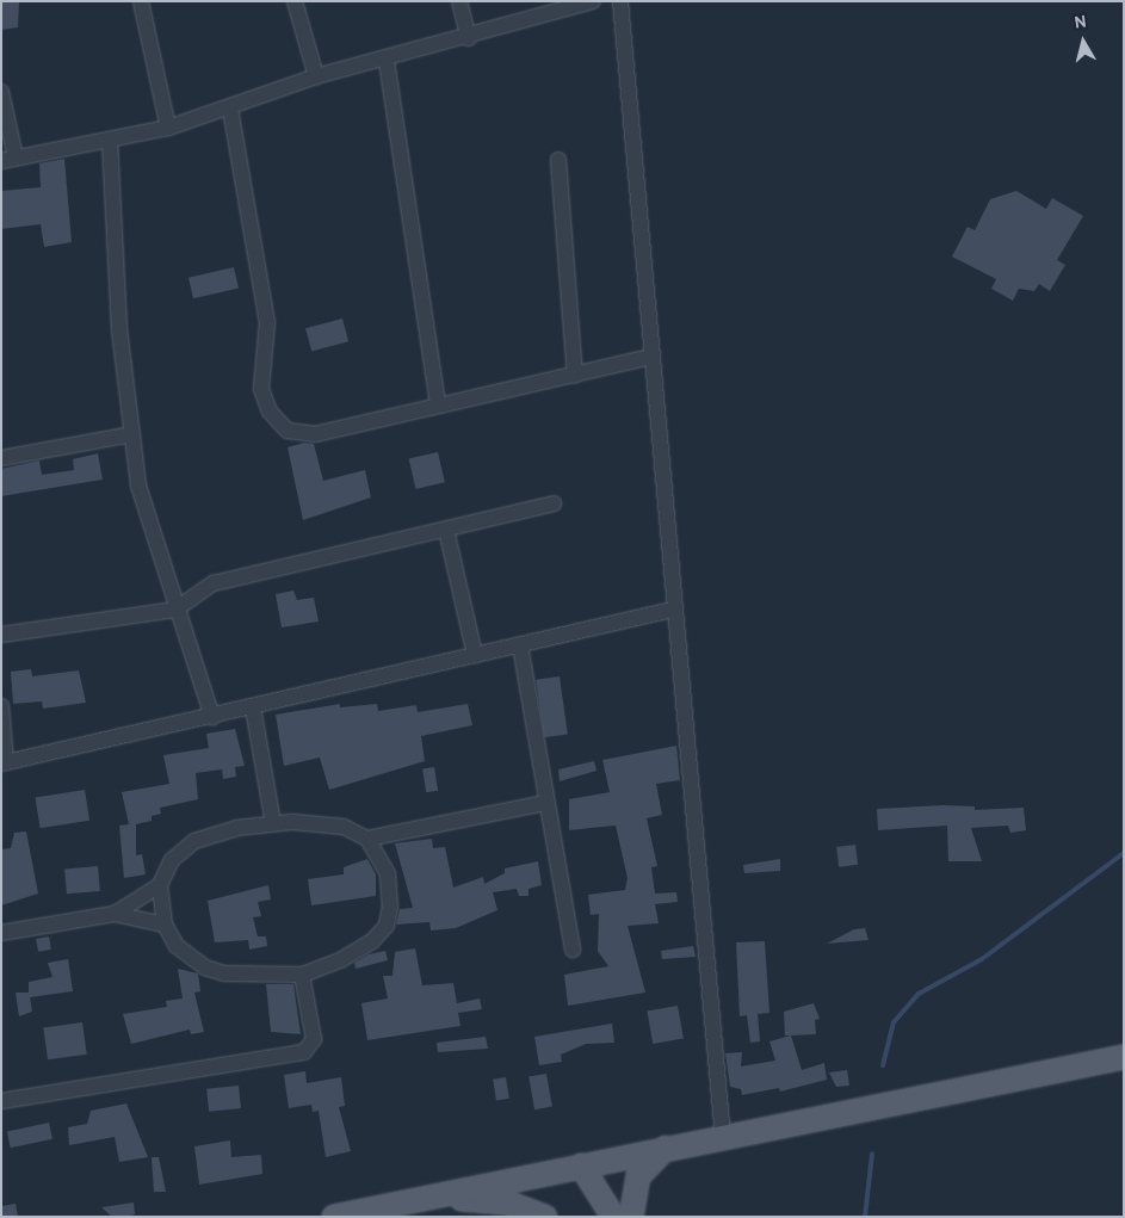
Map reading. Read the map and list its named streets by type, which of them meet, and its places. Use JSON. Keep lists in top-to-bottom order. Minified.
{"north":"top"}
